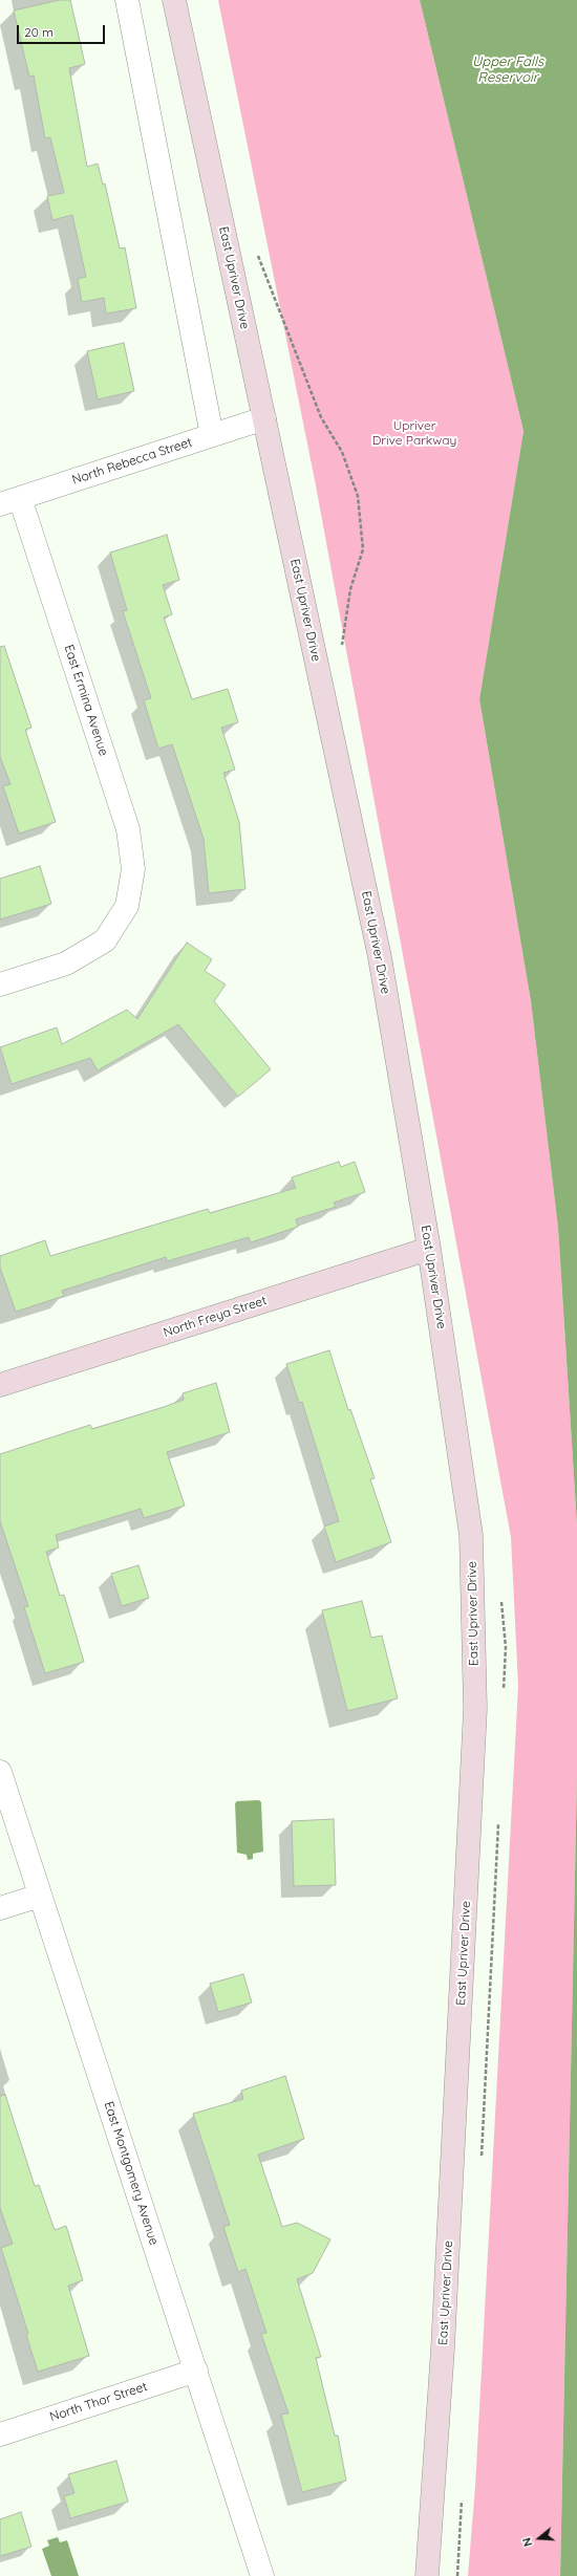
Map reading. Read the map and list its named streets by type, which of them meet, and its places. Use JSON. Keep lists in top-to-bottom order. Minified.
{"streets":{"street":["East Upriver Drive","North Rebecca Street","East Ermina Avenue","North Freya Street","East Montgomery Avenue","North Thor Street"]},"crossings":[["East Upriver Drive","North Rebecca Street"],["East Upriver Drive","North Freya Street"],["North Rebecca Street","East Ermina Avenue"],["East Montgomery Avenue","North Thor Street"]],"water":["Upper Falls Reservoir"],"parks":["Upriver Drive Parkway"],"scale_bar":"20 m","north":"left"}
